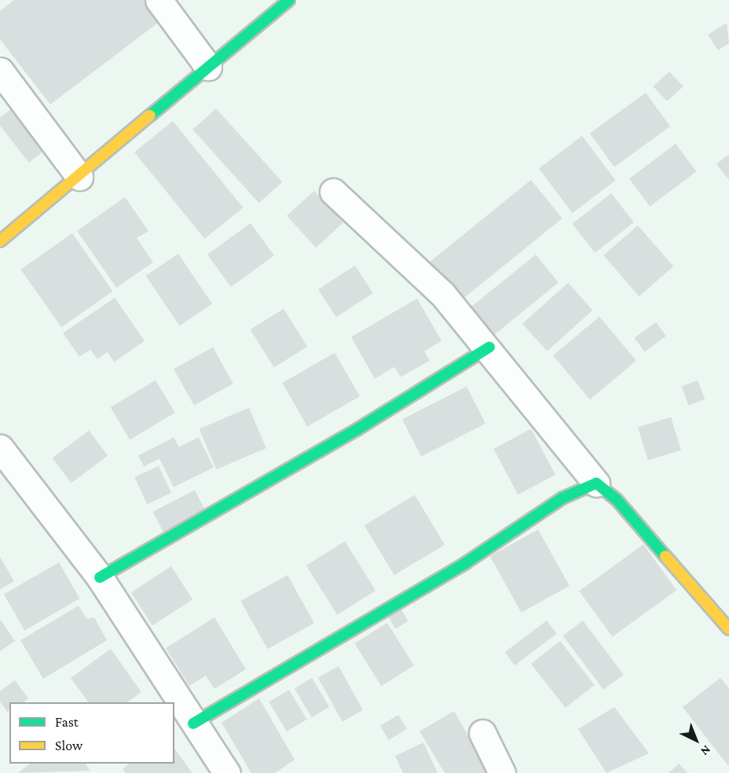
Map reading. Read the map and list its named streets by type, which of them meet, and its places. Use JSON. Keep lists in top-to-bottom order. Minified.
{"legend":["Fast","Slow"],"north":"bottom right"}
